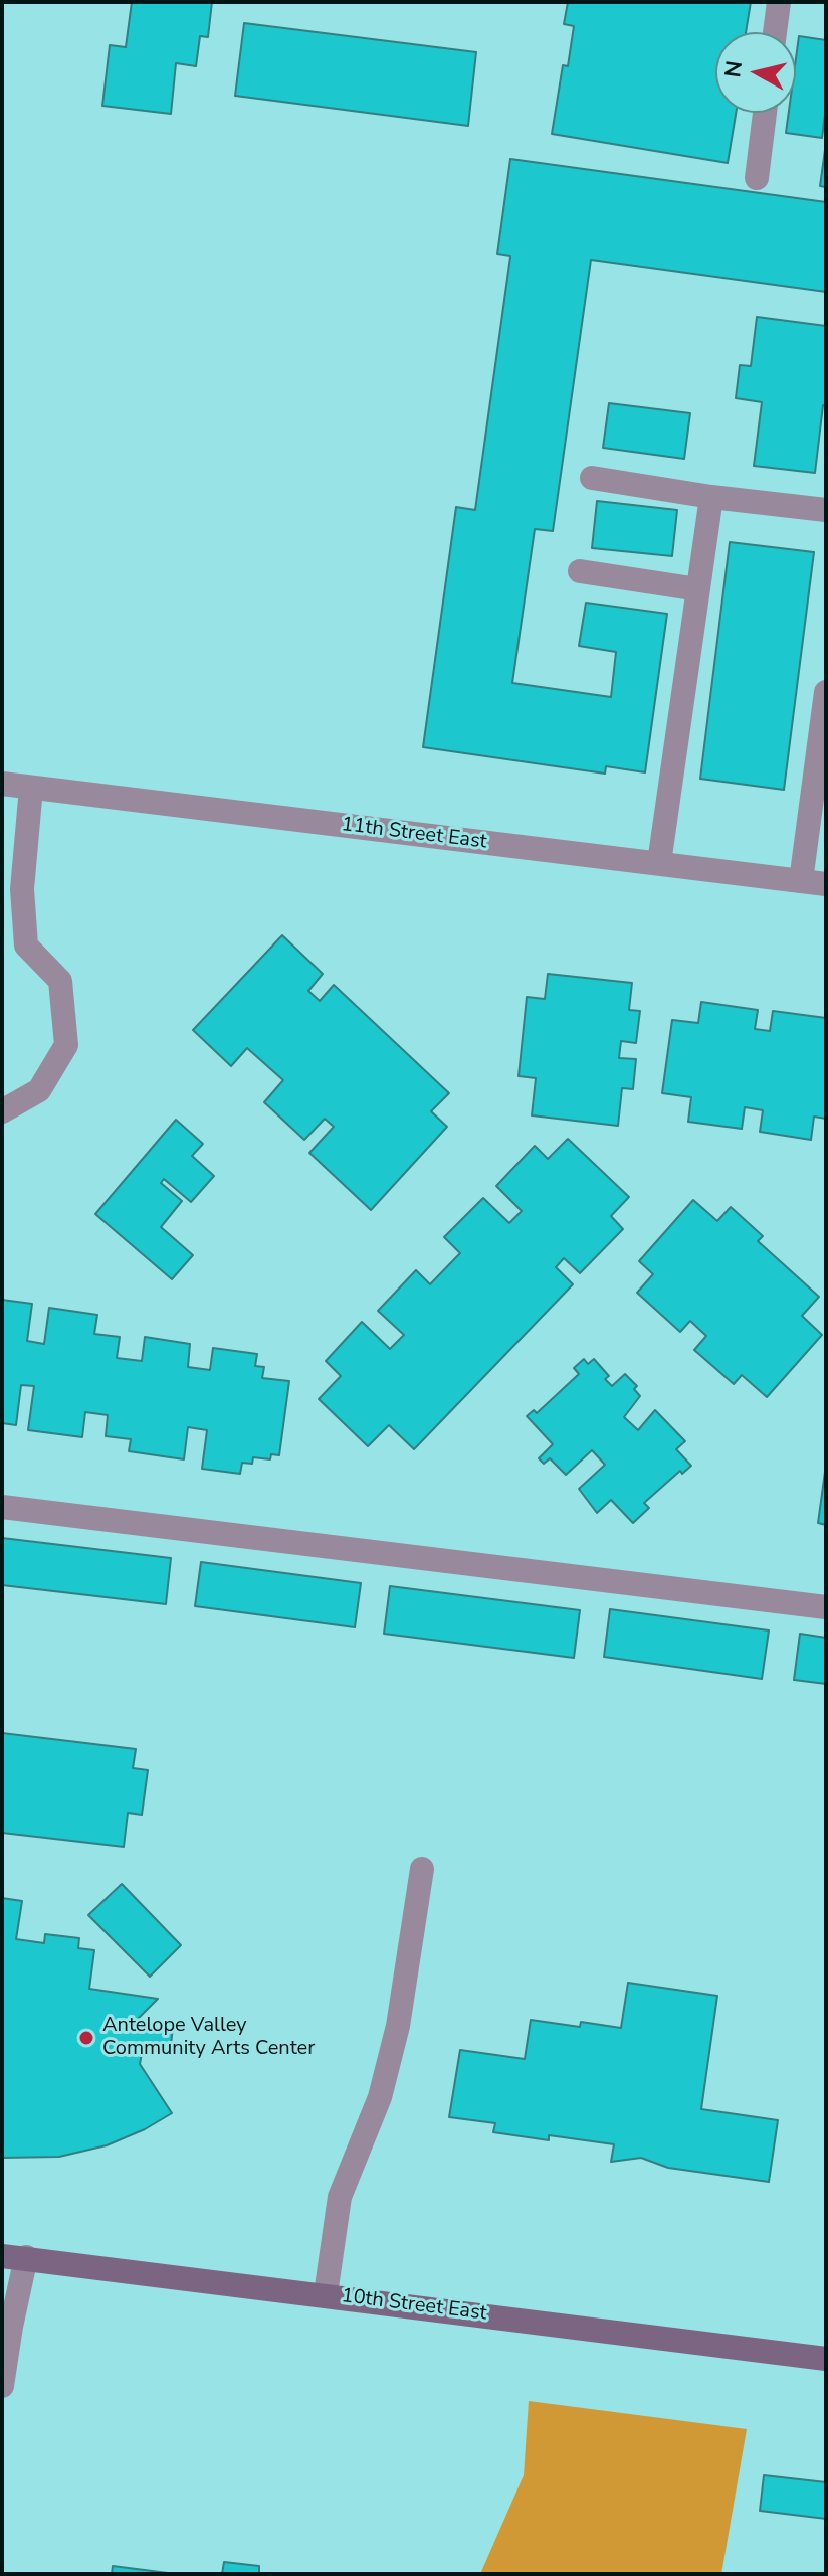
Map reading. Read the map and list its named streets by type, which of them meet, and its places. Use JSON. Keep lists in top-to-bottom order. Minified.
{"streets":{"main road":["10th Street East"],"street":["11th Street East"]},"places":["Antelope Valley Community Arts Center"],"north":"left"}
